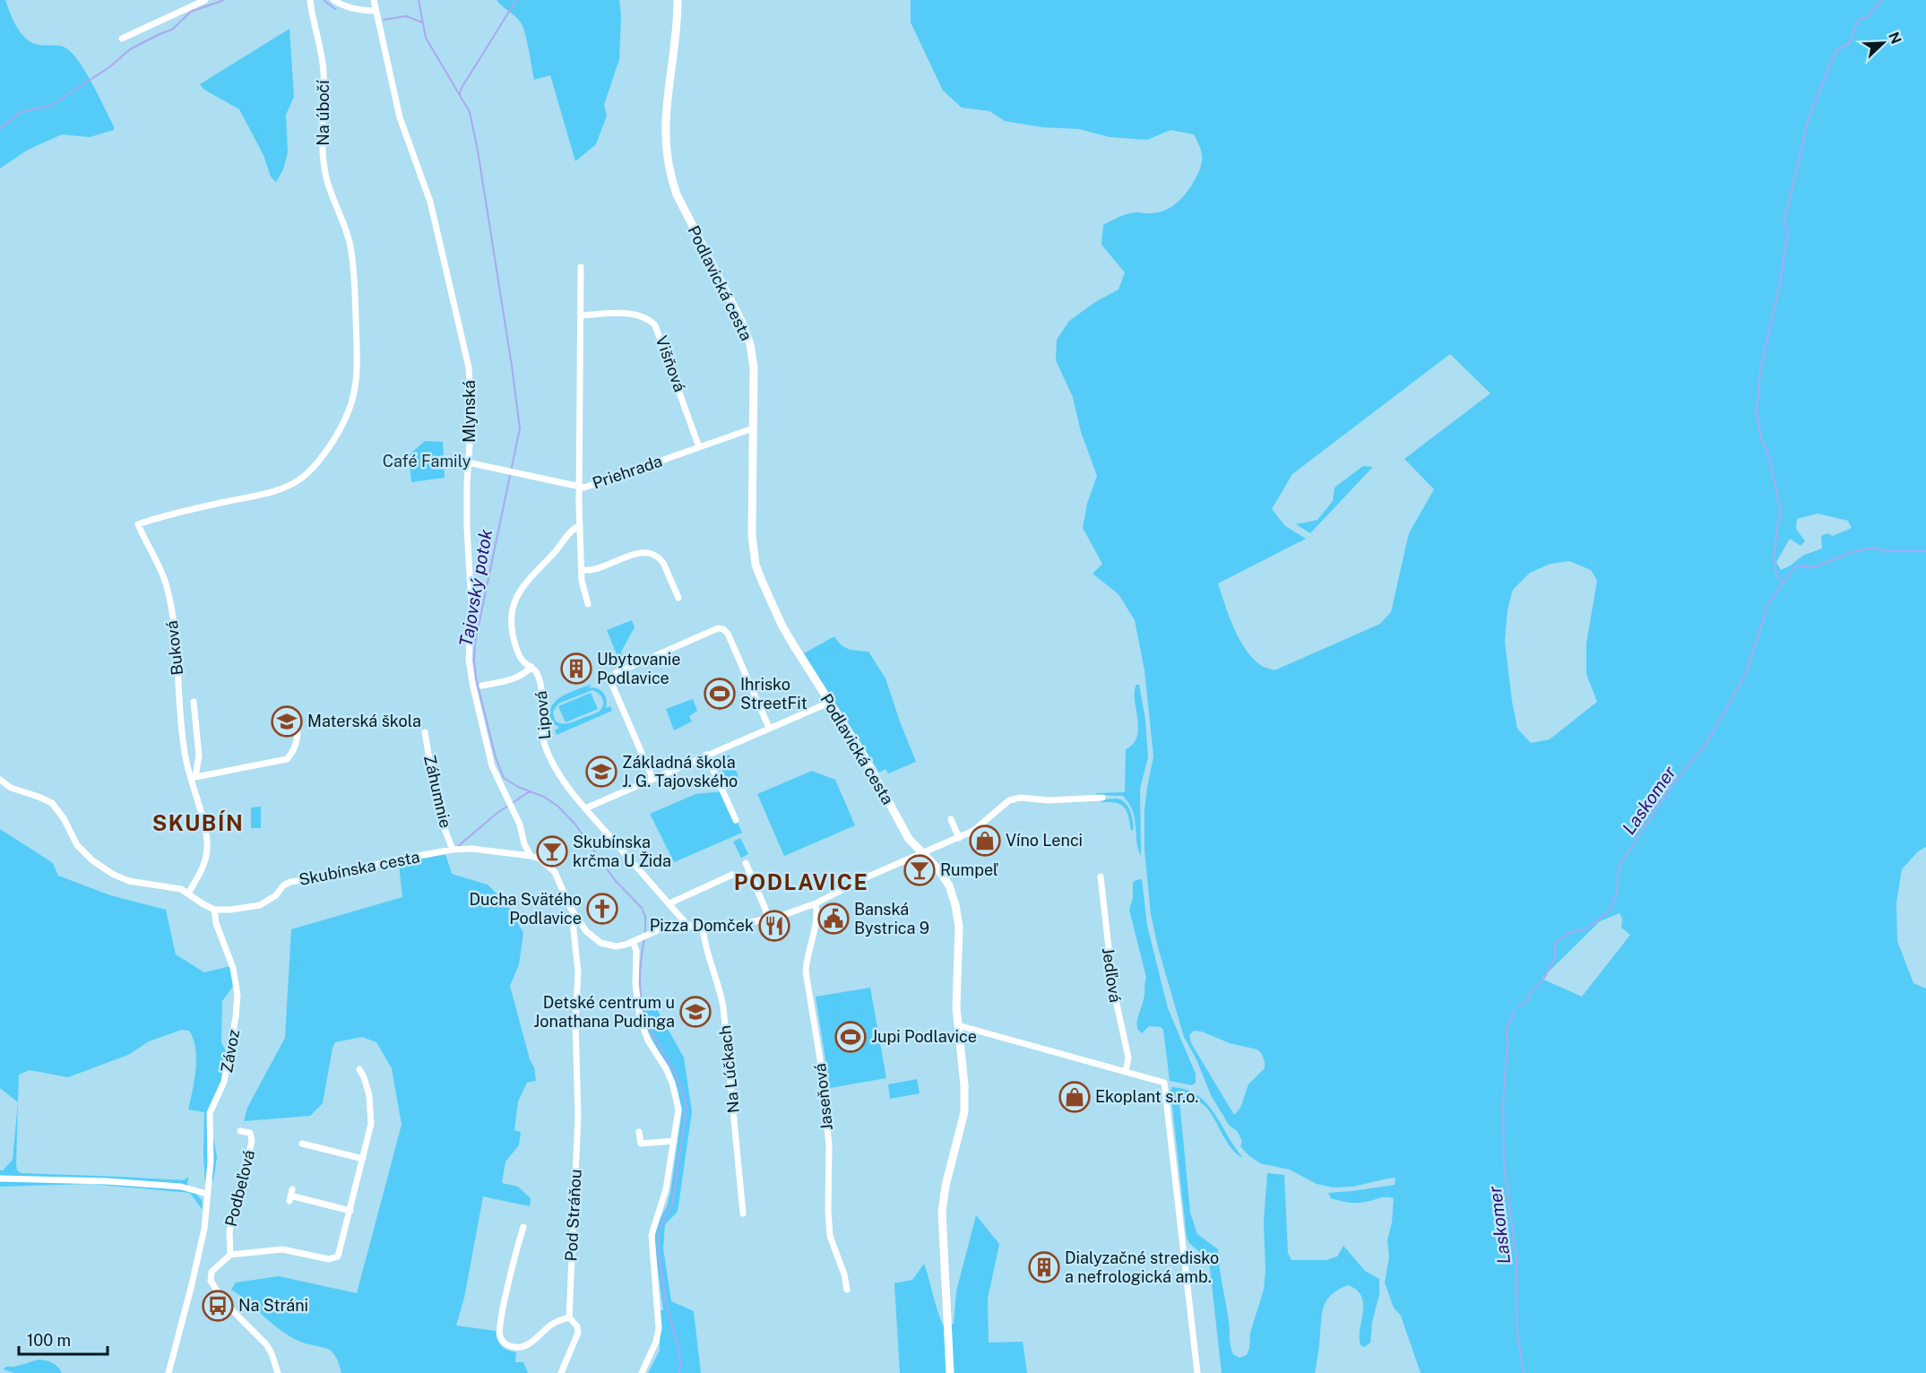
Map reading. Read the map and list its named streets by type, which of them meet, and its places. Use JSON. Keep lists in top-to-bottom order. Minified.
{"streets":{"main road":["Podlavická cesta"],"street":["Na úbočí","Višňová","Mlynská","Priehrada","Buková","Lipová","Záhumnie","Skubínska cesta","Jedľová","Závoz","Na Lúčkach","Jaseňová","Podbeľová","Pod Stráňou"]},"crossings":[["Na úbočí","Buková"],["Podlavická cesta","Priehrada"],["Višňová","Priehrada"],["Mlynská","Priehrada"],["Mlynská","Skubínska cesta"],["Lipová","Skubínska cesta"],["Záhumnie","Skubínska cesta"],["Skubínska cesta","Závoz"],["Skubínska cesta","Pod Stráňou"]],"districts":["SKUBÍN","PODLAVICE"],"water":["Tajovský potok","Laskomer"],"parks":["Café Family"],"places":{"building":["Ubytovanie Podlavice","Dialyzačné stredisko a nefrologická amb."],"sports":["Ihrisko StreetFit","Jupi Podlavice"],"school or university":["Materská škola","Základná škola J. G. Tajovského","Detské centrum u Jonathana Pudinga"],"shop":["Víno Lenci","Ekoplant s.r.o."],"bar":["Skubínska krčma U Žida","Rumpeľ"],"church":["Ducha Svätého Podlavice"],"public building":["Banská Bystrica 9"],"restaurant":["Pizza Domček"],"bus stop":["Na Stráni"]},"scale_bar":"100 m","north":"top right"}
